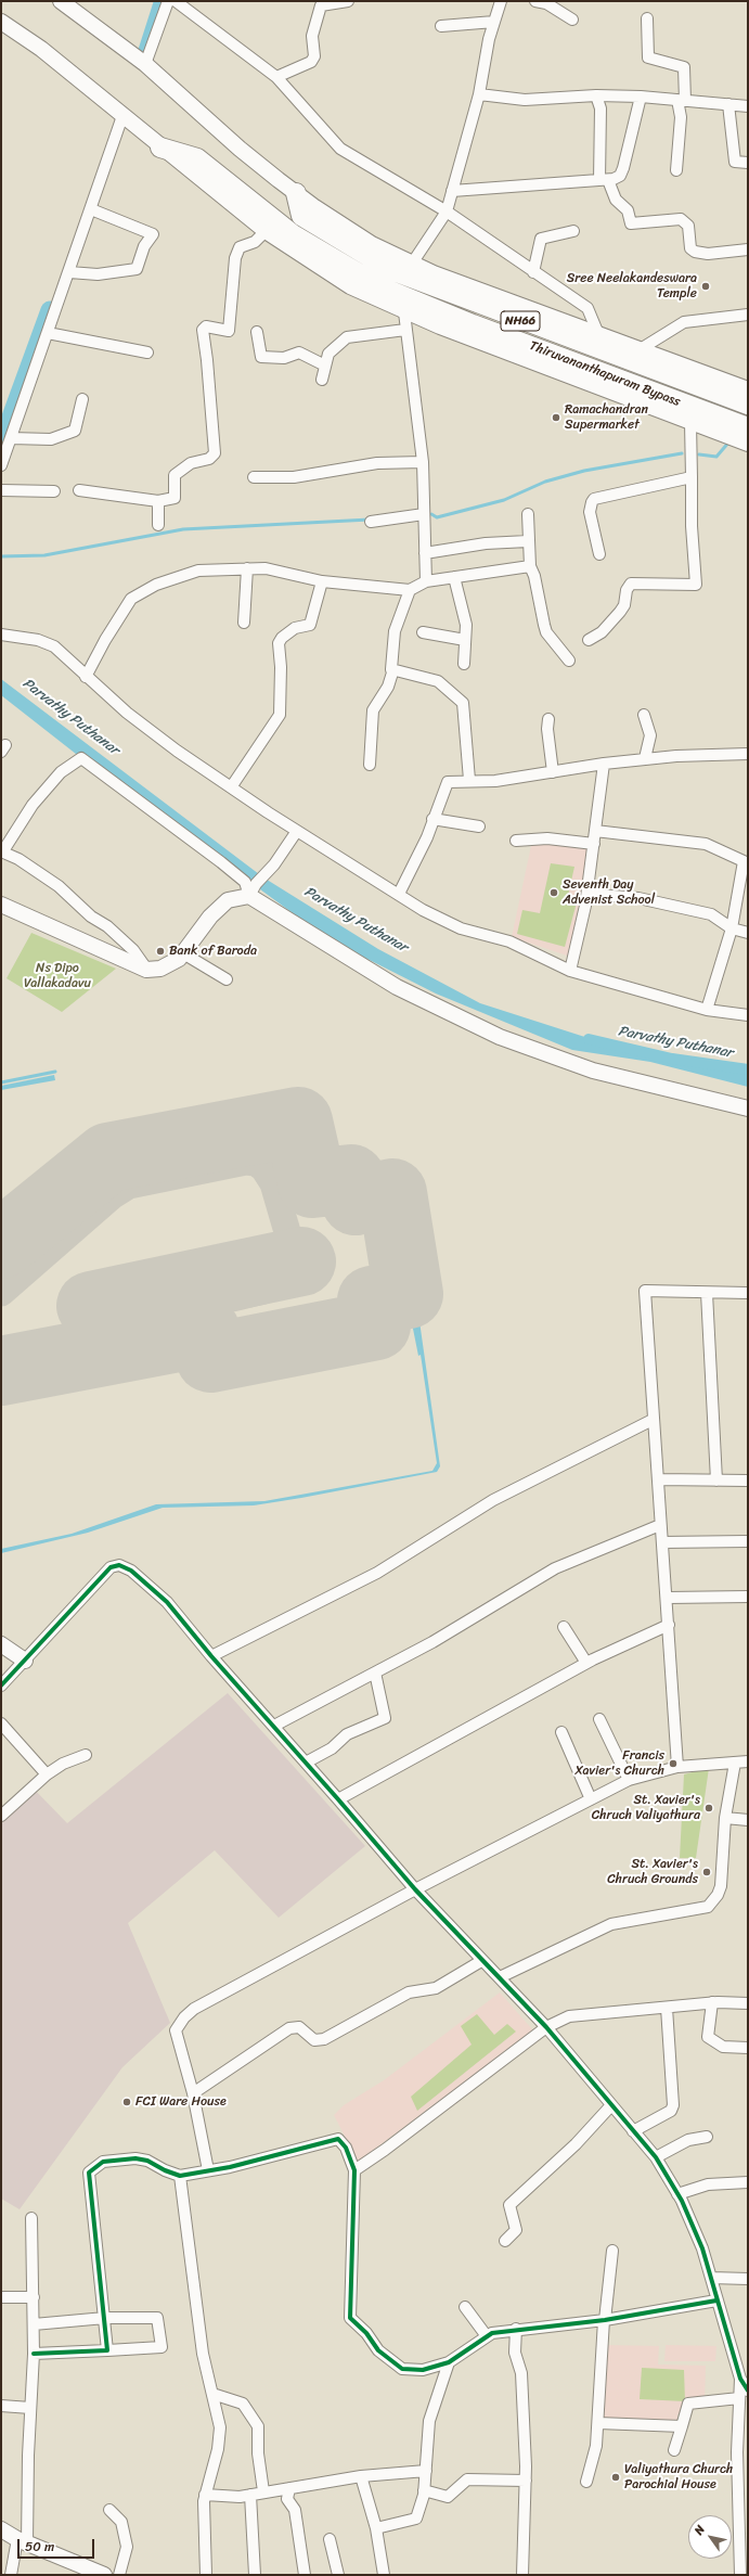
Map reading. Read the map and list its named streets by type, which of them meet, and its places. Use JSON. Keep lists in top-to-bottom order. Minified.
{"streets":{"highway":["NH66","Thiruvananthapuram Bypass"]},"water":["Parvathy Puthanar"],"parks":["Ns Dipo Vallakadavu"],"places":["Sree Neelakandeswara Temple","Ramachandran Supermarket","Seventh Day Advenist School","Bank of Baroda","Francis Xavier's Church","St. Xavier's Chruch Valiyathura","St. Xavier's Chruch Grounds","FCI Ware House","Valiyathura Church Parochial House"],"scale_bar":"50 m","north":"top left"}
